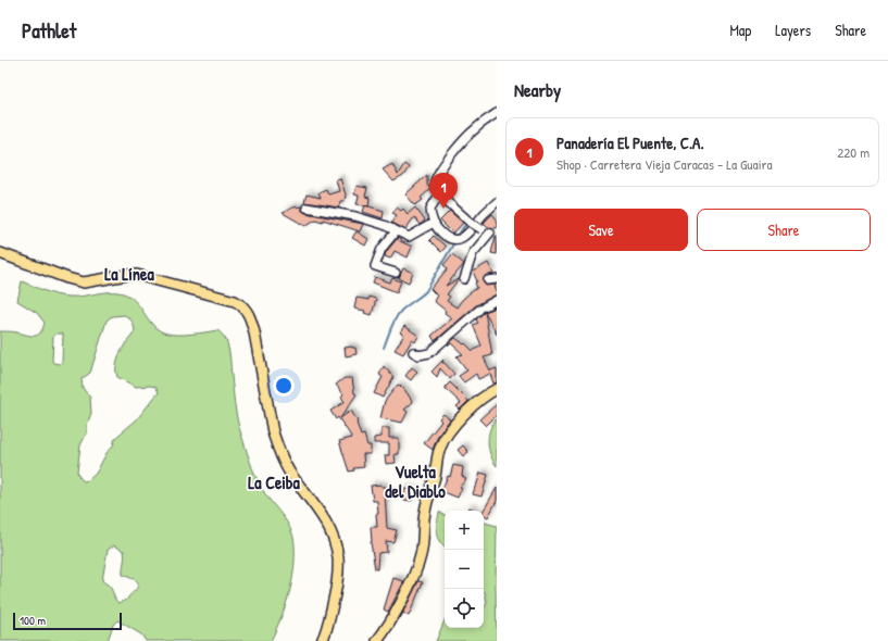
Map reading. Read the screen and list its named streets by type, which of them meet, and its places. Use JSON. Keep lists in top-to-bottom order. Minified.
{"districts":["La Línea","Vuelta del Diablo","La Ceiba"],"scale_bar":"100 m","page":{"header":"Pathlet","nav":["Map","Layers","Share"],"heading":"Nearby","list":[{"mark":"1","name":"Panadería El Puente, C.A.","note":"Shop · Carretera Vieja Caracas - La Guaira","value":"220 m"}],"pins":"1","buttons":["Save","Share"],"map_buttons":["+","−"],"scale":"100 m"}}
